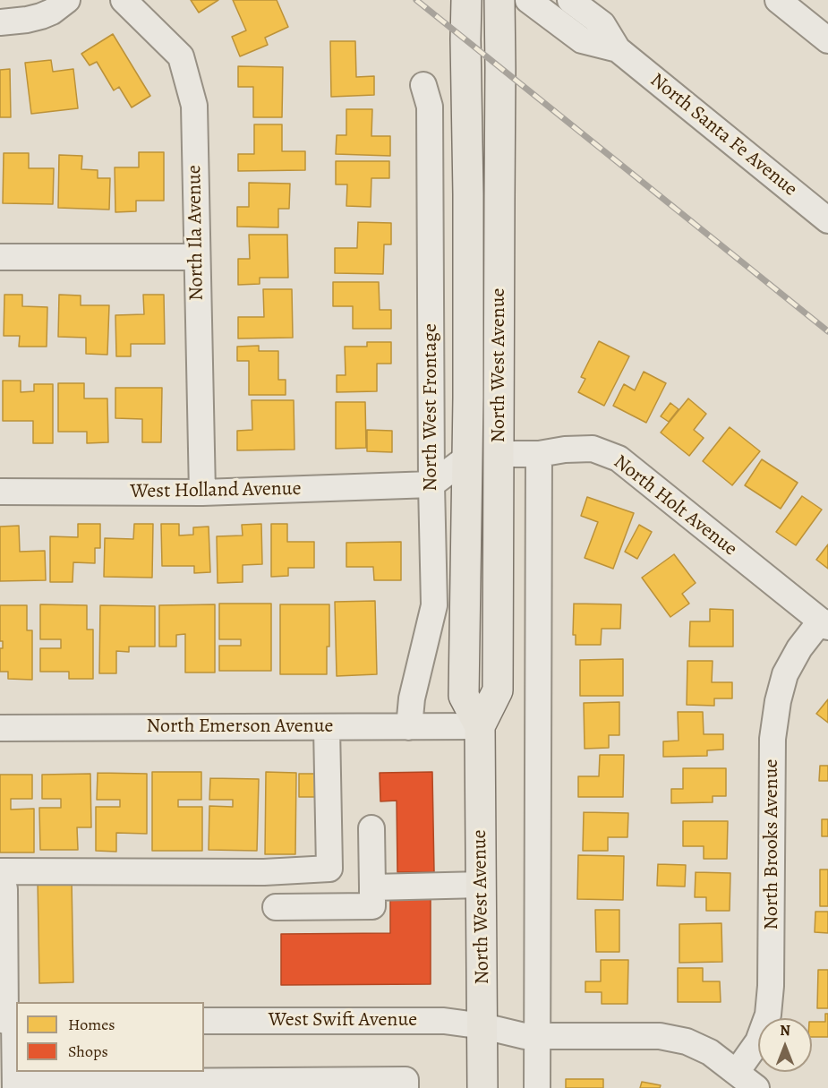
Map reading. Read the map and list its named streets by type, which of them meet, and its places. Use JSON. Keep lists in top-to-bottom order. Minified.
{"streets":{"main road":["North West Avenue"],"street":["North Santa Fe Avenue","North Ila Avenue","North West Frontage","West Holland Avenue","North Holt Avenue","North Emerson Avenue","North Brooks Avenue","West Swift Avenue"]},"crossings":[["North Ila Avenue","West Holland Avenue"],["North West Avenue","North Holt Avenue"],["North West Avenue","North Emerson Avenue"],["North West Avenue","West Swift Avenue"],["North West Frontage","West Holland Avenue"],["North West Frontage","North Emerson Avenue"],["North Holt Avenue","North Brooks Avenue"]],"legend":["Homes","Shops"],"north":"top"}
